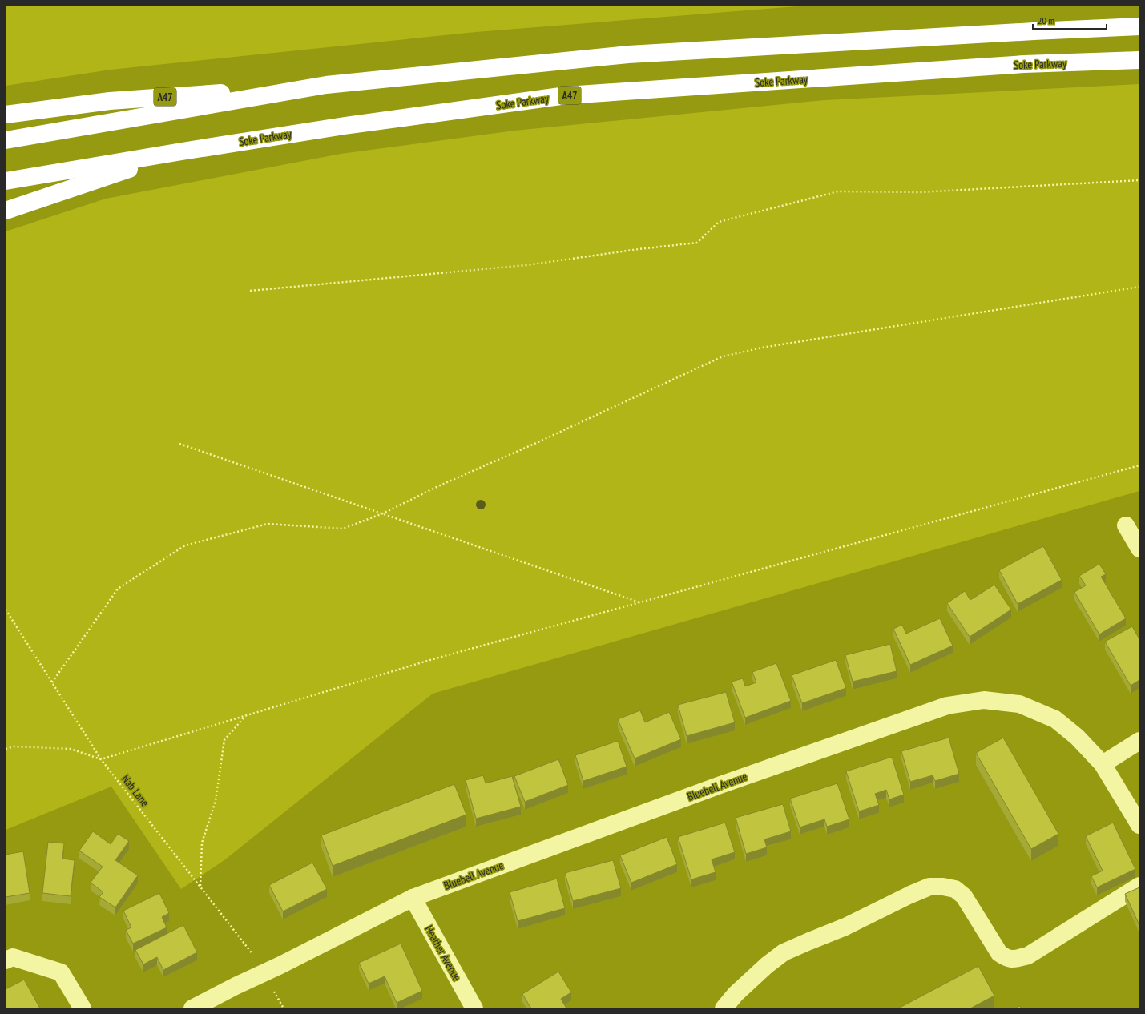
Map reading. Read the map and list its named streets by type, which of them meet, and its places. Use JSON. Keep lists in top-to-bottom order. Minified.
{"streets":{"highway":["Soke Parkway","A47"],"street":["Bluebell Avenue","Heather Avenue"],"path":["Nab Lane"]},"crossings":[["Soke Parkway","A47"],["Bluebell Avenue","Nab Lane"],["Bluebell Avenue","Heather Avenue"]],"scale_bar":"20 m"}
